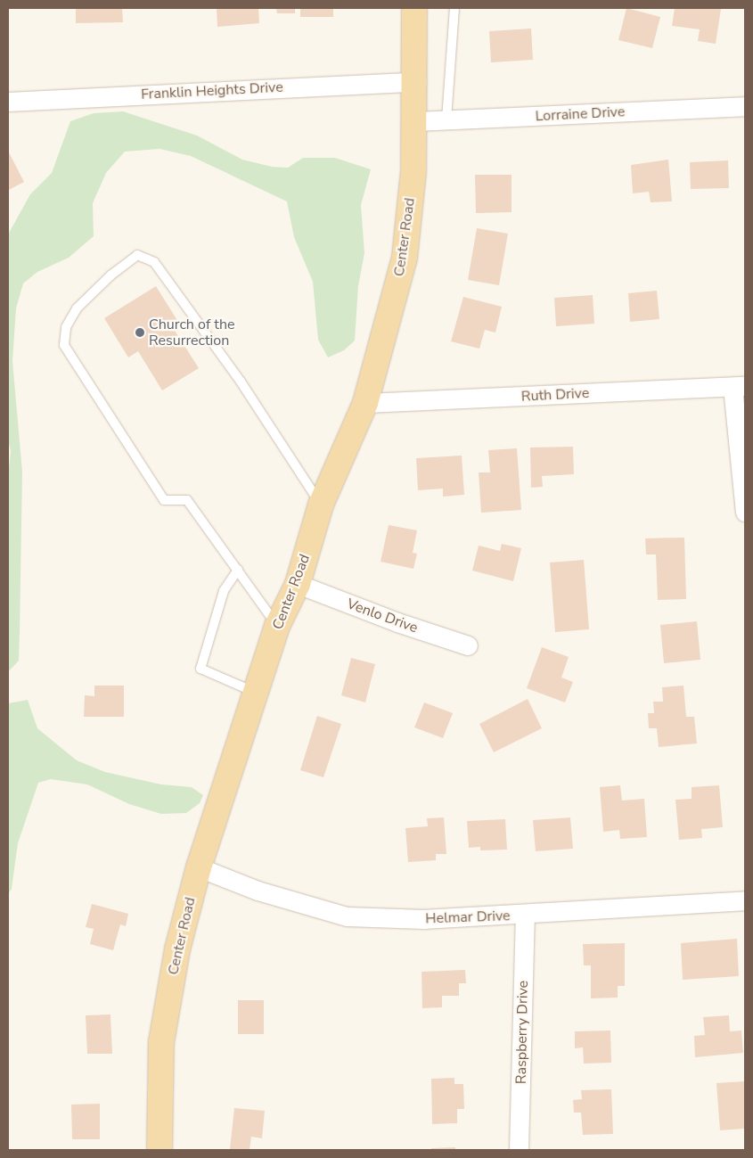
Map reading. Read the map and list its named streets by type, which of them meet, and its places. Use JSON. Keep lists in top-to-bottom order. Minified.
{"streets":{"main road":["Center Road"],"street":["Franklin Heights Drive","Lorraine Drive","Ruth Drive","Venlo Drive","Helmar Drive","Raspberry Drive"]},"crossings":[["Franklin Heights Drive","Center Road"],["Lorraine Drive","Center Road"],["Center Road","Ruth Drive"],["Center Road","Venlo Drive"],["Center Road","Helmar Drive"],["Helmar Drive","Raspberry Drive"]],"places":["Church of the Resurrection"]}
